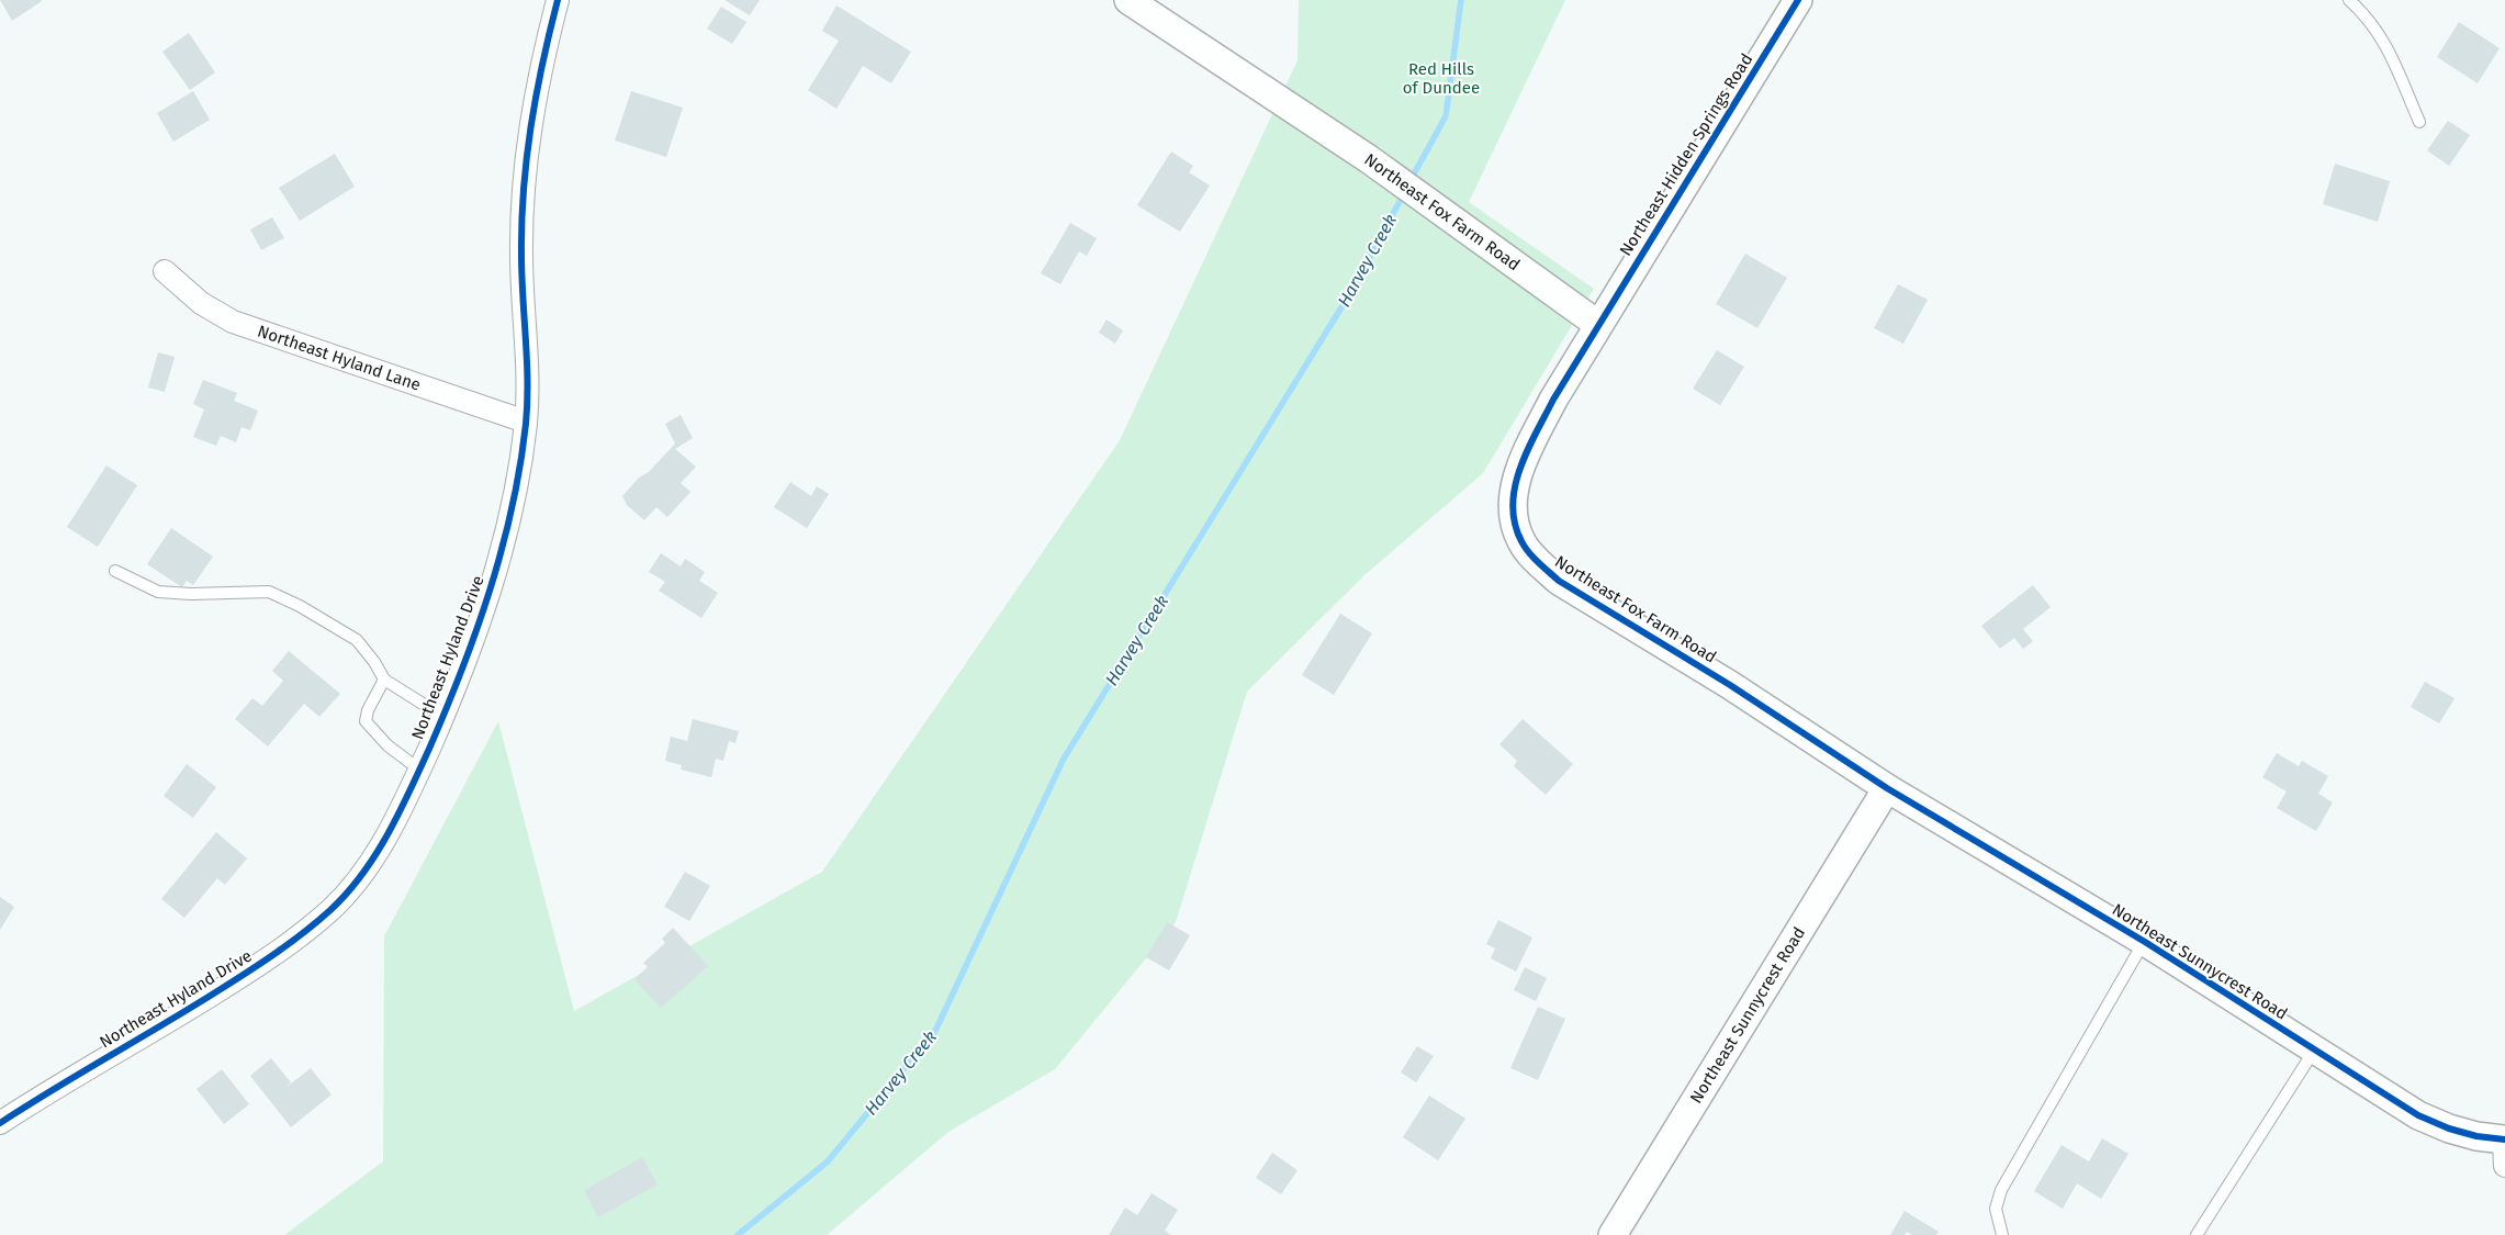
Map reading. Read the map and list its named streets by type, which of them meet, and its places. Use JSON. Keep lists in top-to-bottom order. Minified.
{"streets":{"street":["Northeast Hidden Springs Road","Northeast Fox Farm Road","Northeast Hyland Lane","Northeast Hyland Drive","Northeast Sunnycrest Road"]},"crossings":[["Northeast Hidden Springs Road","Northeast Fox Farm Road"],["Northeast Fox Farm Road","Northeast Sunnycrest Road"],["Northeast Hyland Lane","Northeast Hyland Drive"]],"water":["Harvey Creek"],"parks":["Red Hills of Dundee"]}
